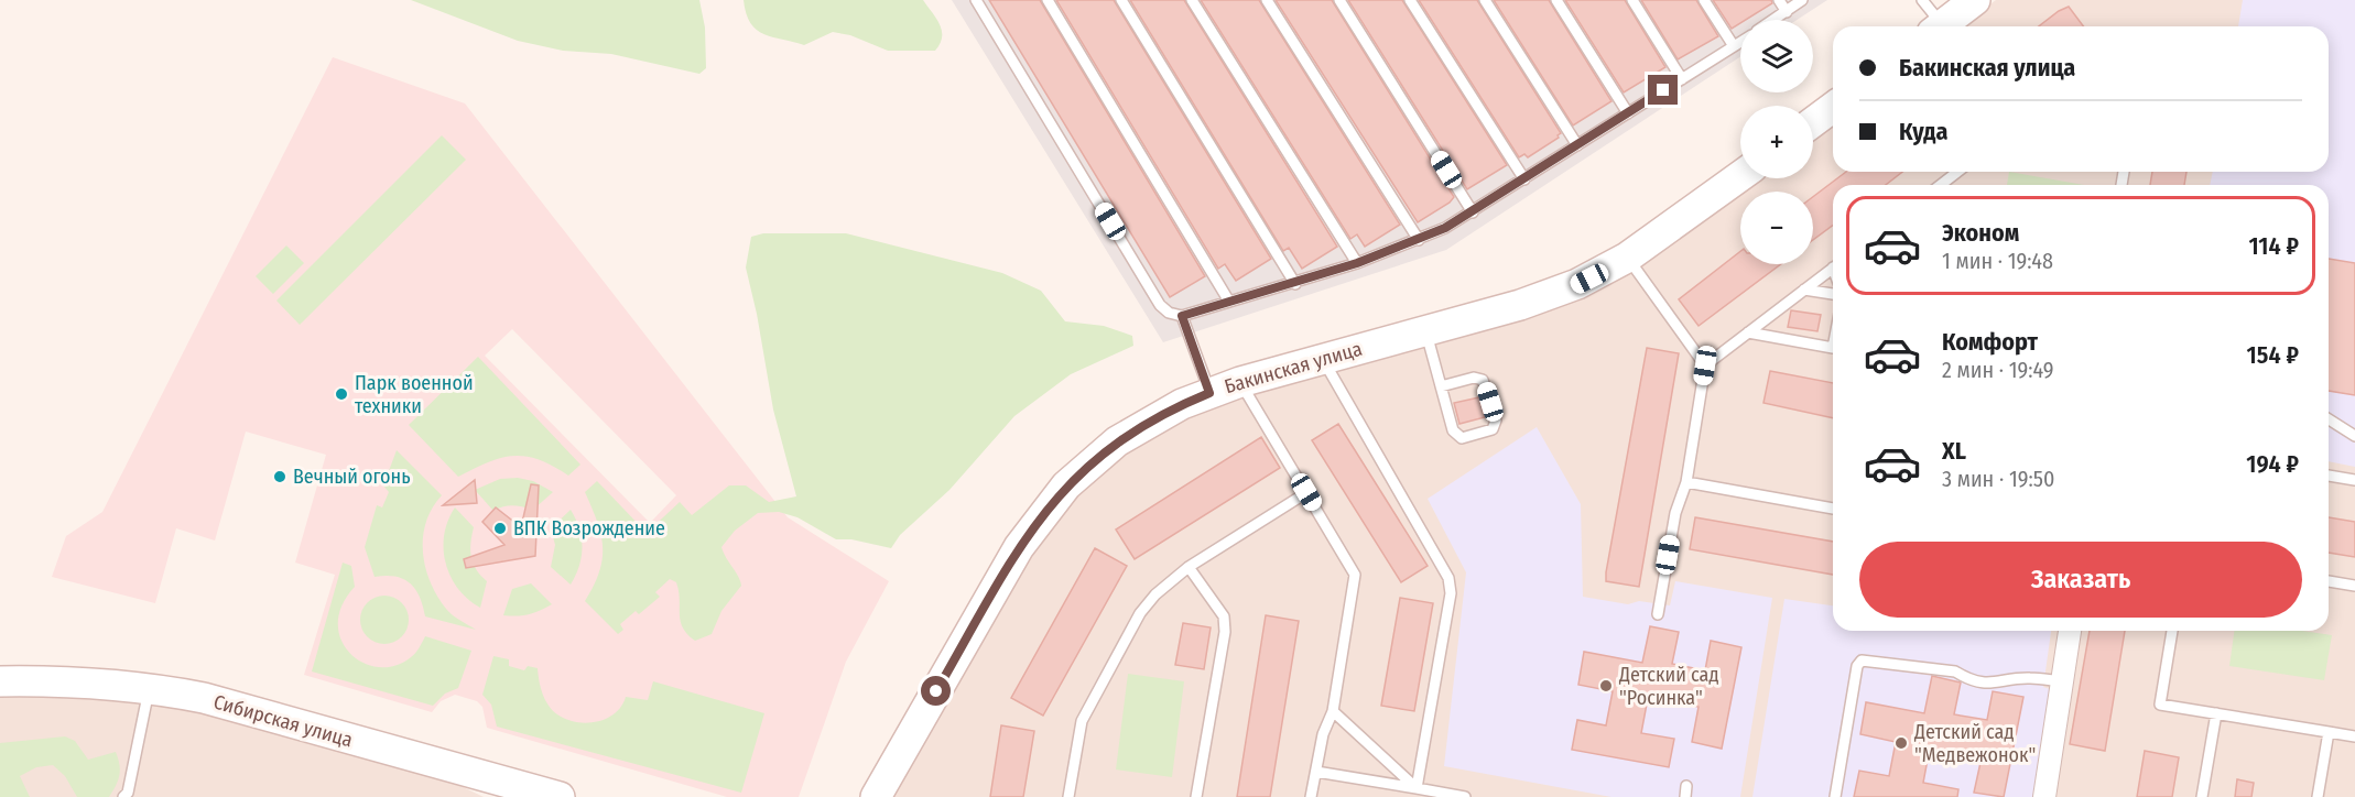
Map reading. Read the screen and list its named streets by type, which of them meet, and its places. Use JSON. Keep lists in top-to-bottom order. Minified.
{"streets":{"street":["Бакинская улица","Сибирская улица"]},"places":["Парк военной техники","Вечный огонь","ВПК Возрождение","Детский сад \"Росинка\"","Детский сад \"Медвежонок\""],"page":{"map_buttons":["+","−"],"banner":["Бакинская улица","Куда"],"list":[{"name":"Эконом","note":"1 мин · 19:48","value":"114 ₽"},{"name":"Комфорт","note":"2 мин · 19:49","value":"154 ₽"},{"name":"XL","note":"3 мин · 19:50","value":"194 ₽"}],"buttons":"Заказать"}}
